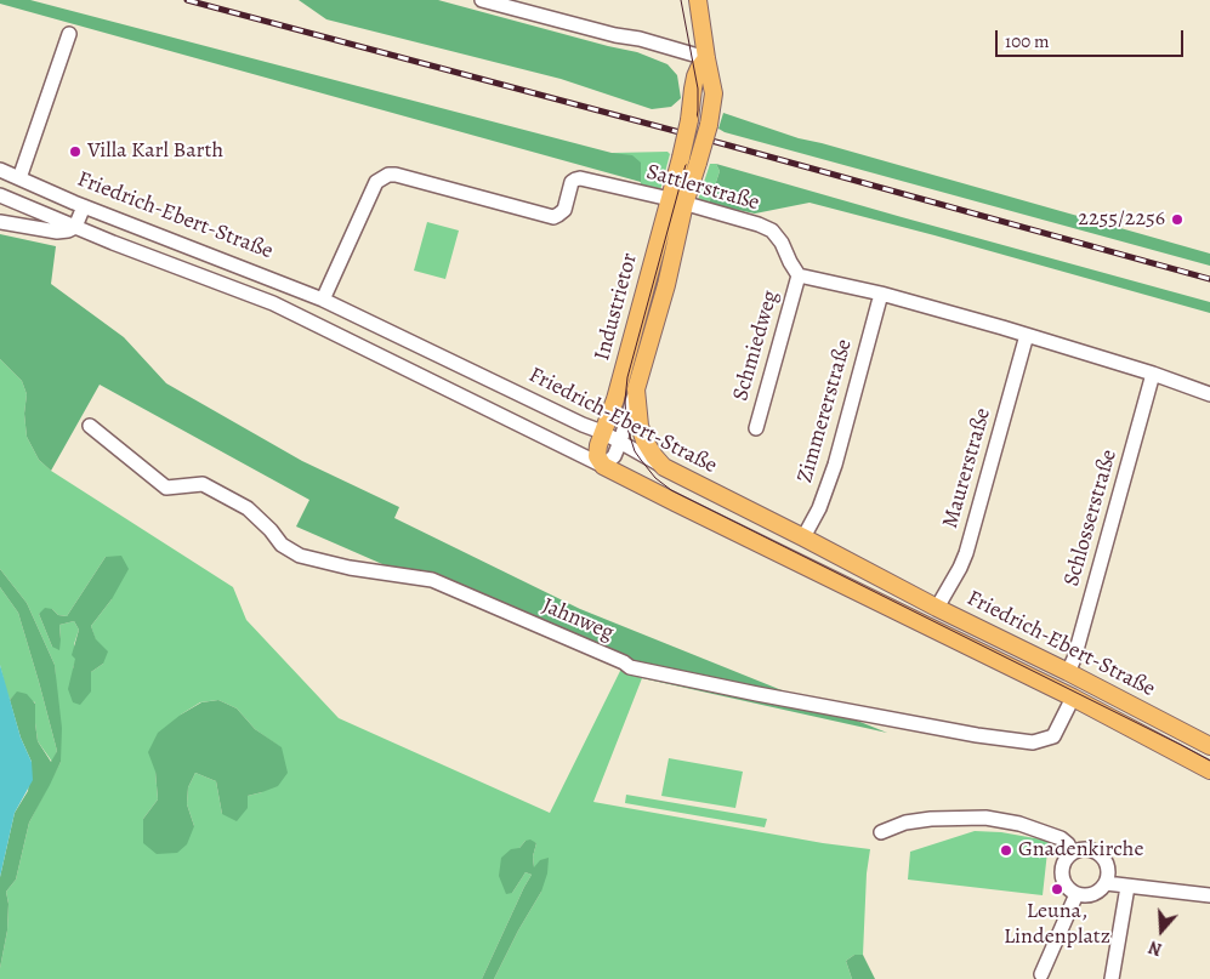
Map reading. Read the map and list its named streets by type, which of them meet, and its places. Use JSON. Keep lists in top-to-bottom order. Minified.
{"streets":{"main road":["Friedrich-Ebert-Straße","Industrietor"],"street":["Sattlerstraße","Schmiedweg","Zimmererstraße","Maurerstraße","Schlosserstraße","Jahnweg"]},"crossings":[["Sattlerstraße","Friedrich-Ebert-Straße"],["Sattlerstraße","Industrietor"],["Sattlerstraße","Schmiedweg"],["Friedrich-Ebert-Straße","Industrietor"],["Friedrich-Ebert-Straße","Zimmererstraße"],["Friedrich-Ebert-Straße","Maurerstraße"],["Friedrich-Ebert-Straße","Schlosserstraße"],["Friedrich-Ebert-Straße","Jahnweg"]],"places":["Villa Karl Barth","2255/2256","Gnadenkirche","Leuna, Lindenplatz"],"scale_bar":"100 m","north":"bottom"}
